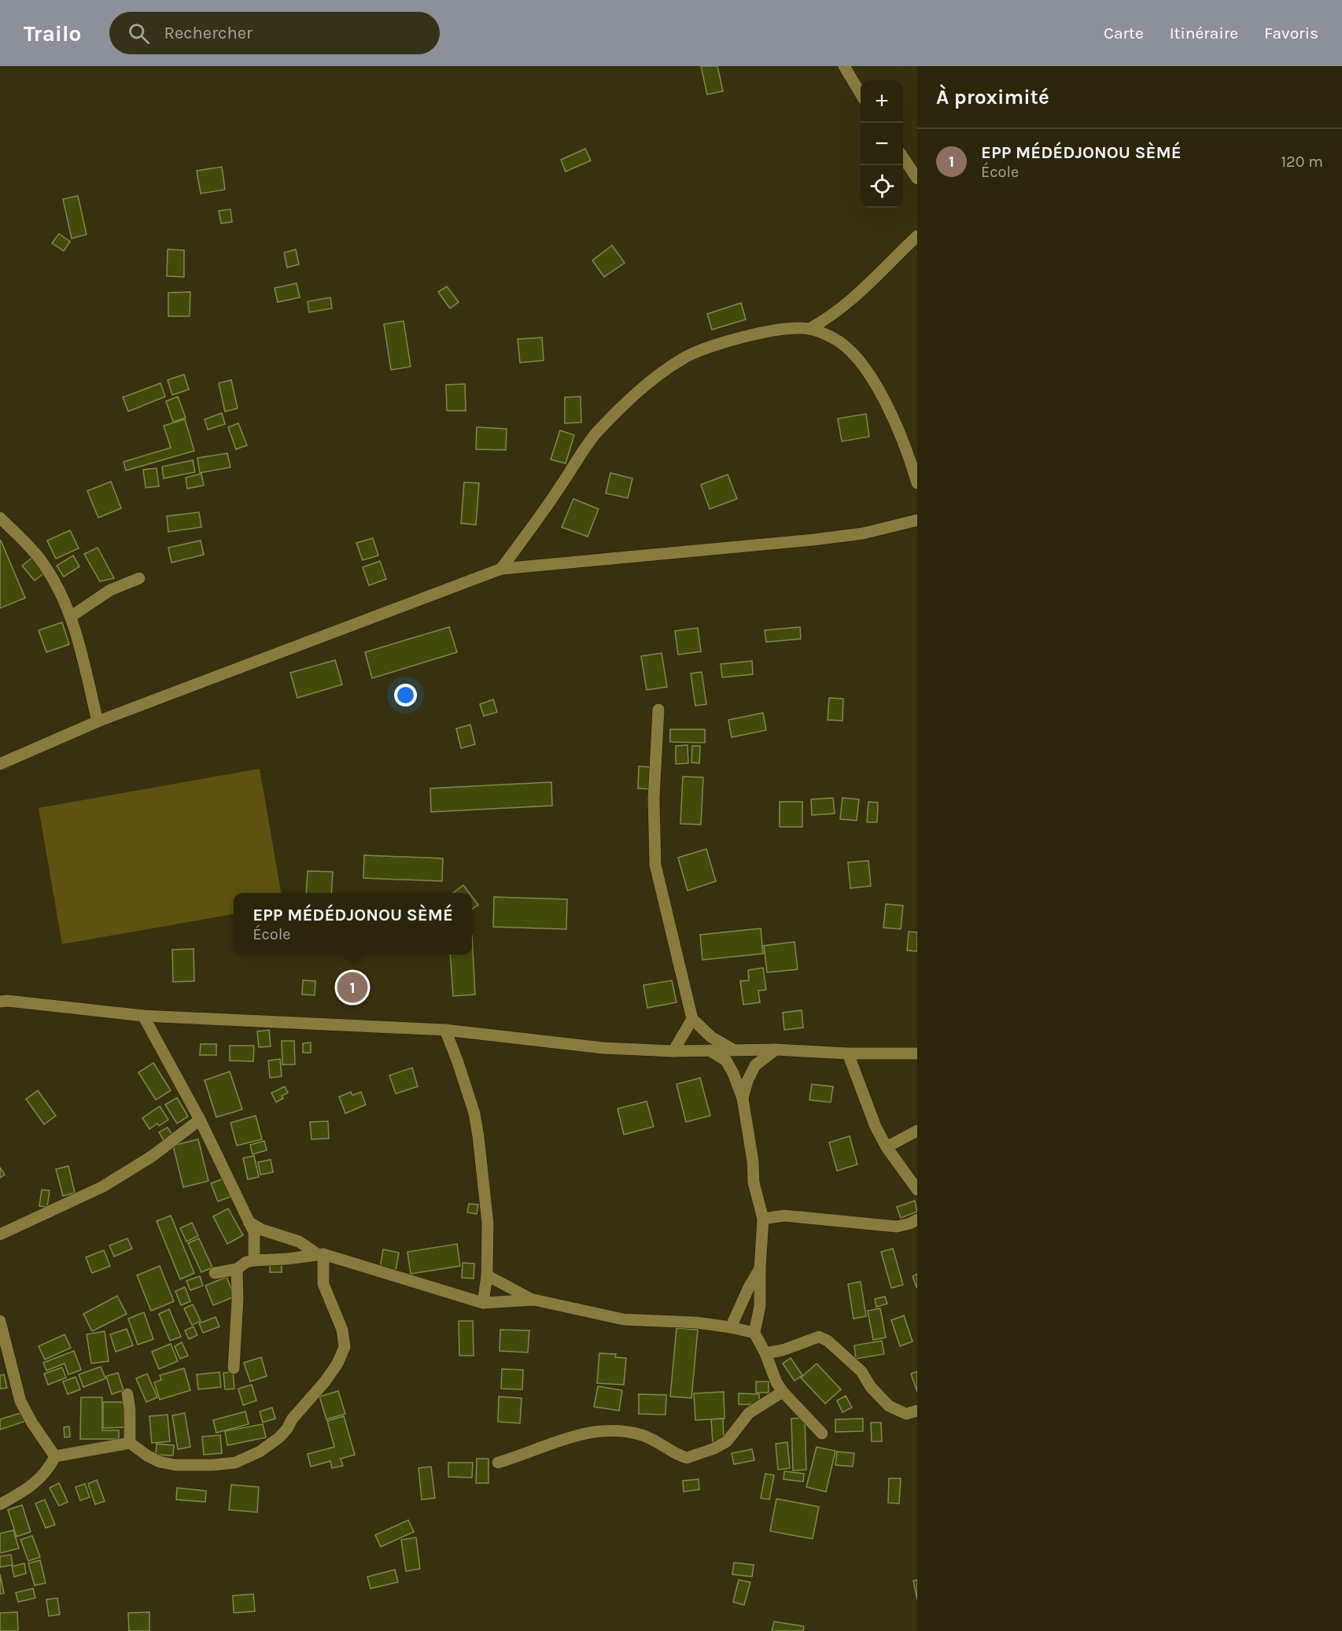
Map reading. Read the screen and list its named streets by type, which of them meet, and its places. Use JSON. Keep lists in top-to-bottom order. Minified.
{"page":{"header":"Trailo","search":"Rechercher","nav":["Carte","Itinéraire","Favoris"],"heading":"À proximité","map_buttons":["+","−"],"list":[{"mark":"1","name":"EPP MÉDÉDJONOU SÈMÉ","note":"École","value":"120 m"}],"popup":["EPP MÉDÉDJONOU SÈMÉ","École"],"pins":"1"}}
